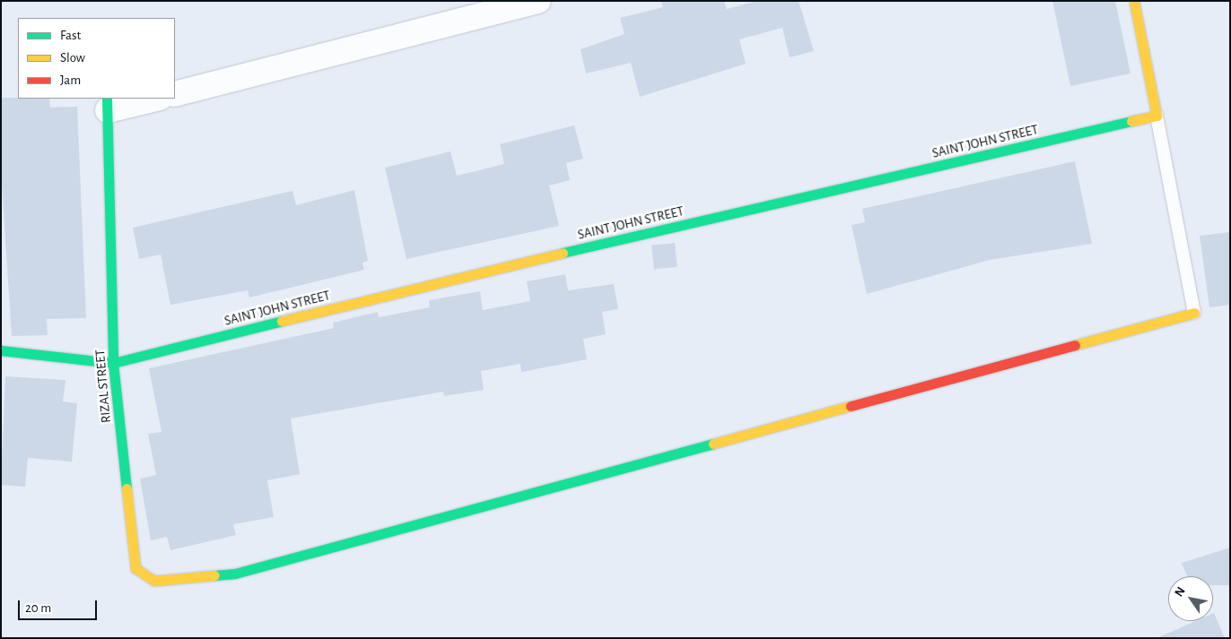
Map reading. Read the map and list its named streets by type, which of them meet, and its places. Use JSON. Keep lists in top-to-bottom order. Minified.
{"streets":{"street":["SAINT JOHN STREET","RIZAL STREET"]},"crossings":[["SAINT JOHN STREET","RIZAL STREET"]],"legend":["Fast","Slow","Jam"],"scale_bar":"20 m","north":"top left"}
